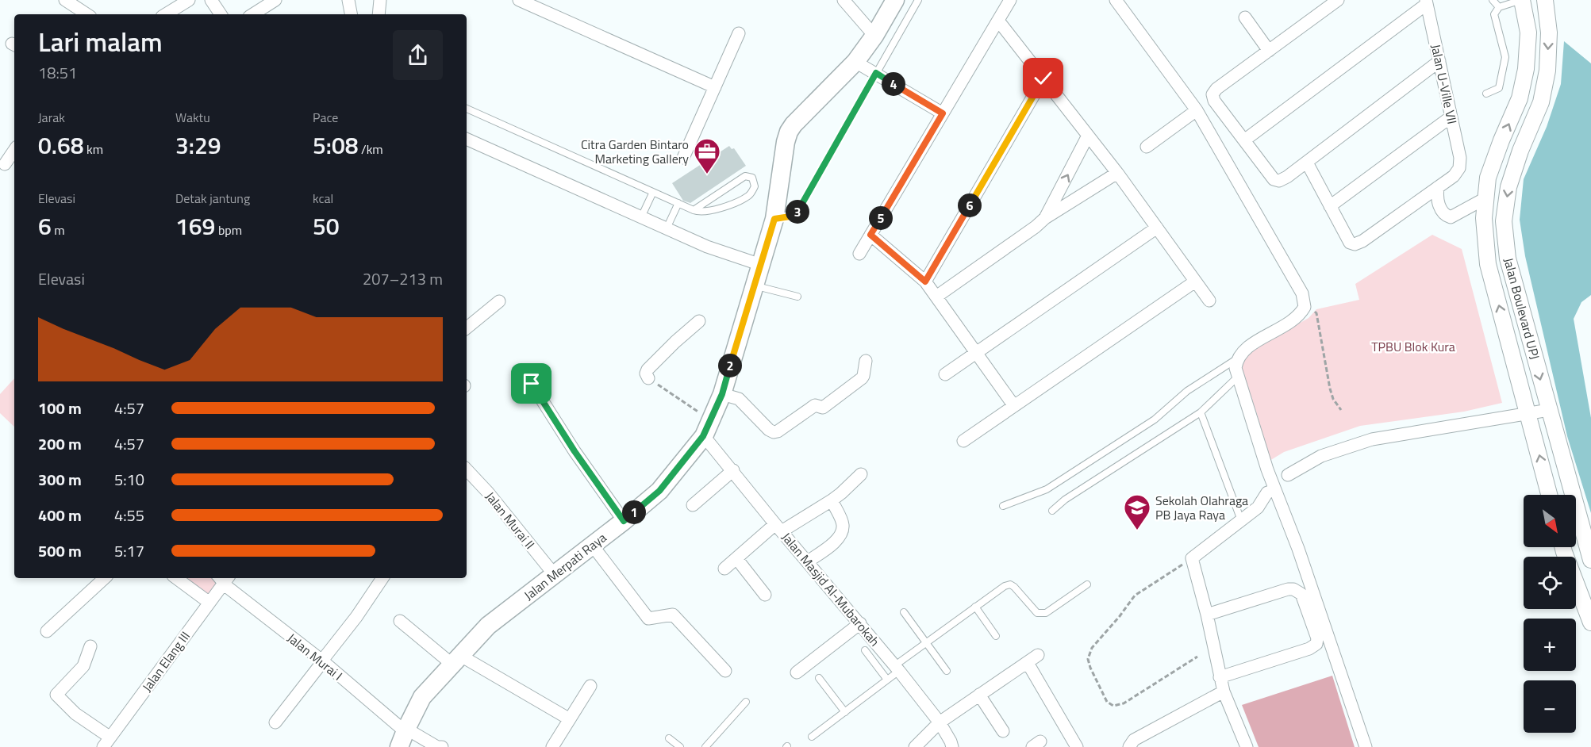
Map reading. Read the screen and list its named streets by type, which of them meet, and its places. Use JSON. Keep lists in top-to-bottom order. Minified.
{"streets":{"main road":["Jalan Merpati Raya"],"street":["Jalan U-Ville VII","Jalan Boulevard UPJ","Jalan Murai II","Jalan Masjid Al-Mubarokah","Jalan Murai I","Jalan Elang III"]},"crossings":[["Jalan Murai II","Jalan Merpati Raya"],["Jalan Merpati Raya","Jalan Masjid Al-Mubarokah"],["Jalan Merpati Raya","Jalan Murai I"],["Jalan Murai I","Jalan Elang III"]],"parks":["TPBU Blok Kura"],"places":{"office":["Citra Garden Bintaro Marketing Gallery"],"school or university":["Sekolah Olahraga PB Jaya Raya"]},"north":"bottom right","page":{"heading":["Lari malam","18:51"],"pins":["4","6","3","5","2","1"],"stats":[["Jarak","0.68 km"],["Waktu","3:29"],["Pace","5:08 /km"],["Elevasi","6 m"],["Detak jantung","169 bpm"],["kcal","50"]],"chart":["Elevasi","207–213 m"],"list":[{"name":"100 m","note":"4:57"},{"name":"200 m","note":"4:57"},{"name":"300 m","note":"5:10"},{"name":"400 m","note":"4:55"},{"name":"500 m","note":"5:17"}],"map_buttons":["+","−"]}}
